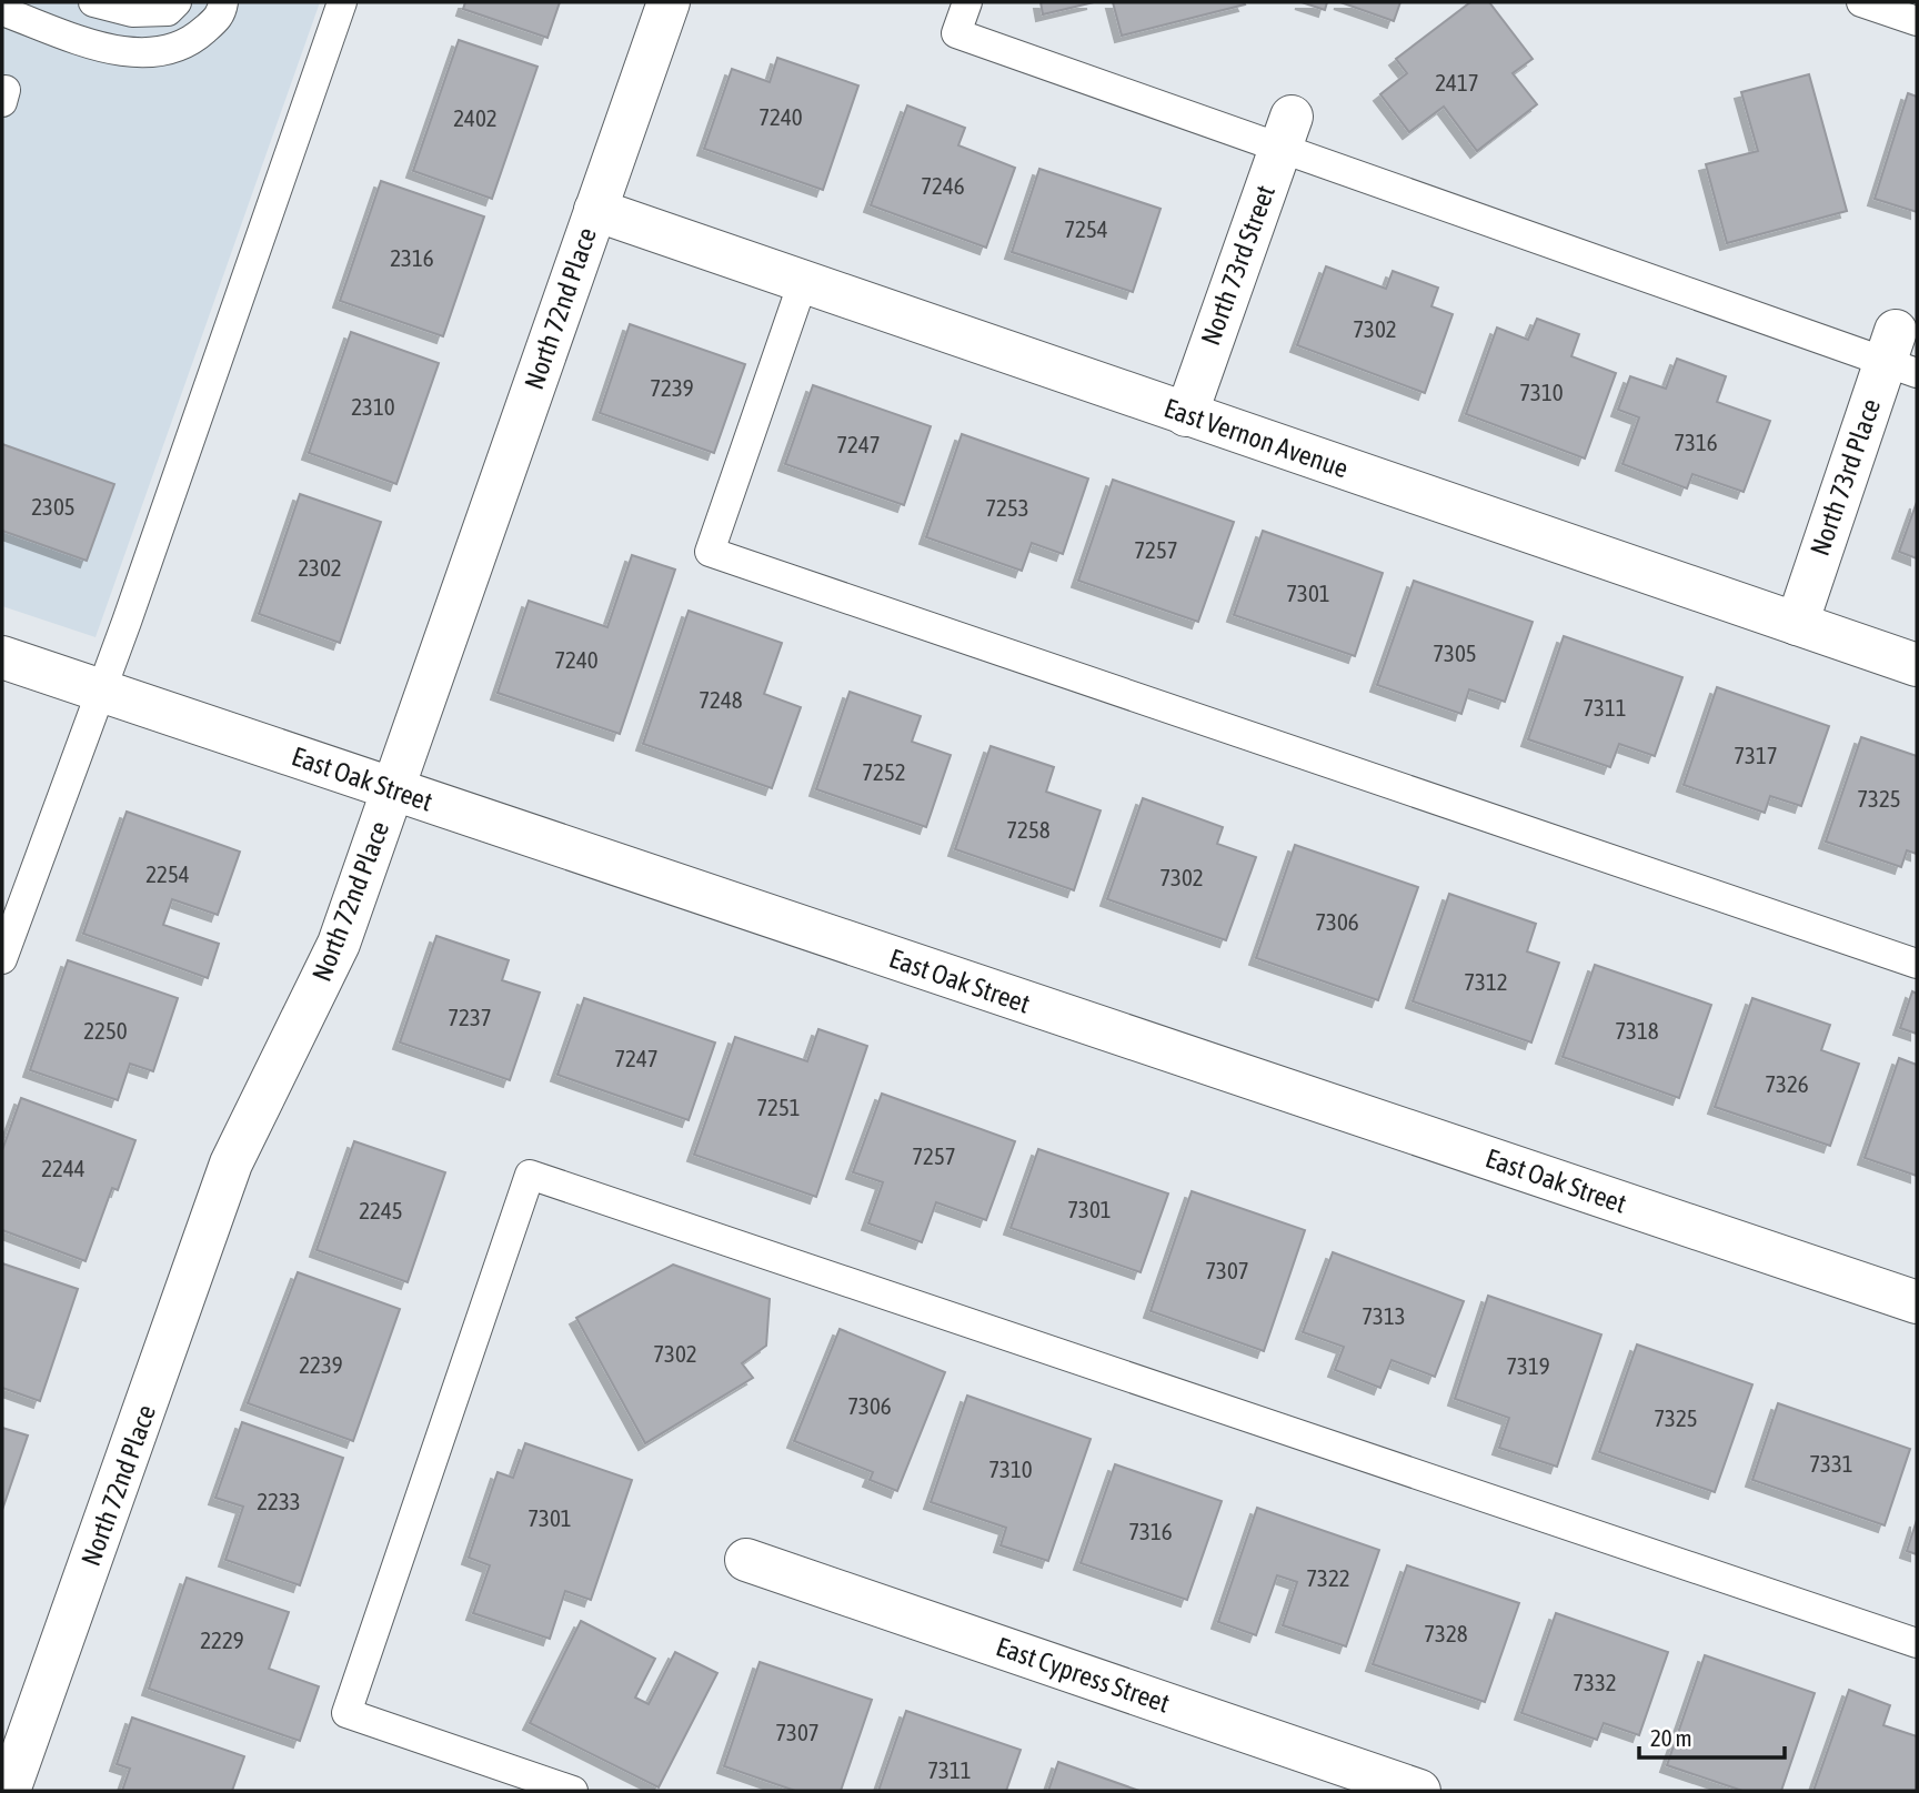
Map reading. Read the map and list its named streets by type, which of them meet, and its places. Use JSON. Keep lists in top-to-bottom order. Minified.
{"streets":{"street":["North 73rd Street","North 72nd Place","East Vernon Avenue","North 73rd Place","East Oak Street","East Cypress Street"]},"crossings":[["North 73rd Street","East Vernon Avenue"],["North 72nd Place","East Vernon Avenue"],["North 72nd Place","East Oak Street"],["East Vernon Avenue","North 73rd Place"]],"house_numbers":["2417","7240","2402","7246","7254","2316","7302","7239","7310","2310","7316","7247","2305","7253","7257","2302","7301","7305","7240","7248","7311","7317","7252","7325","7258","2254","7302","7306","7312","7237","2250","7318","7247","7326","7251","7257","2244","7301","2245","7307","7313","7302","2239","7319","7306","7325","7331","7310","2233","7301","7316","7322","7328","2229","7332","7307","7311"],"scale_bar":"20 m"}
